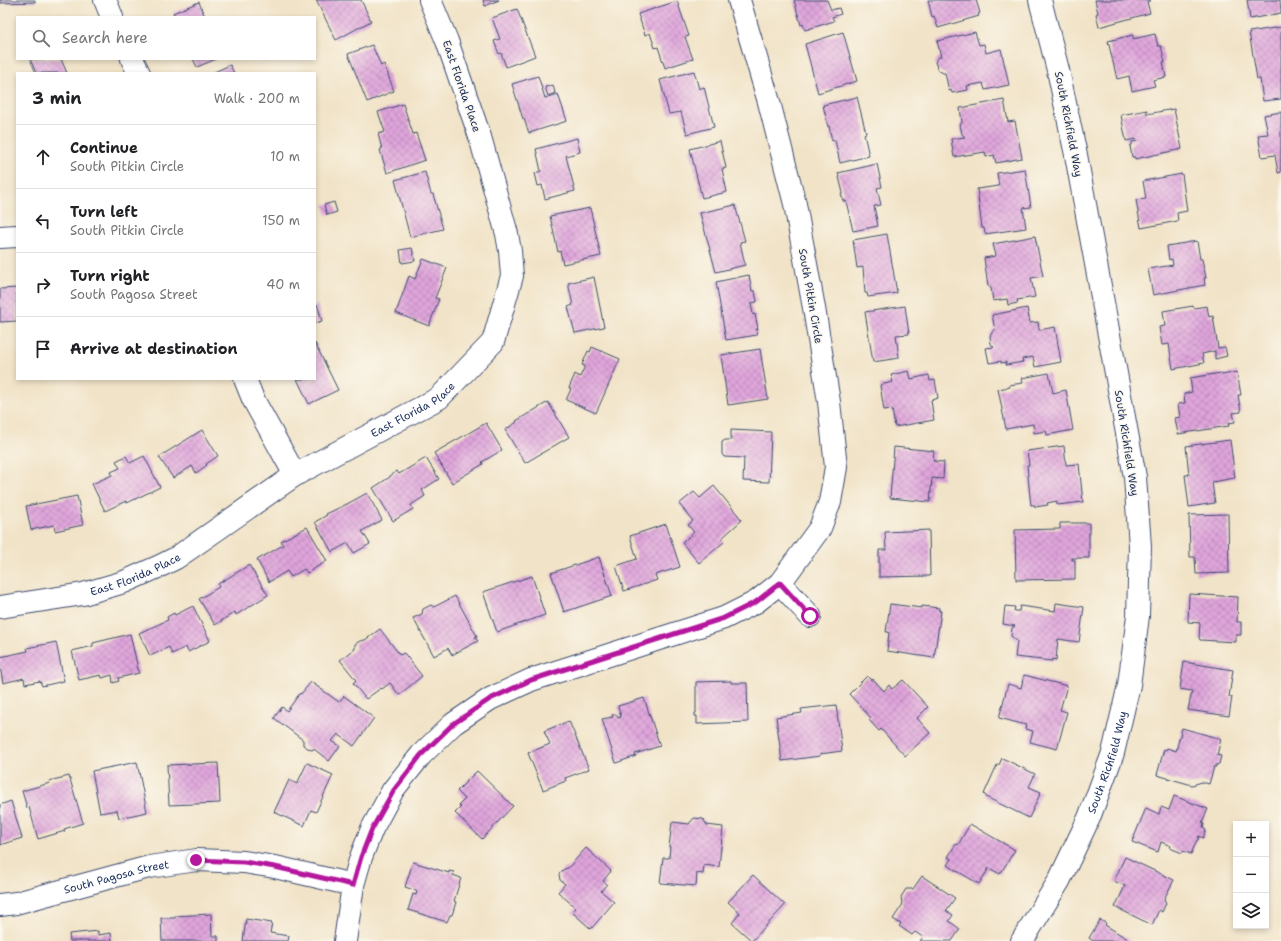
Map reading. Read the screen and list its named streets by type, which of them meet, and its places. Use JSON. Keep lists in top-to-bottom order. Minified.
{"streets":{"street":["East Florida Place","South Richfield Way","South Pitkin Circle","South Pagosa Street"]},"crossings":[["South Pitkin Circle","South Pagosa Street"]],"page":{"search":"Search here","heading":["3 min","Walk · 200 m"],"list":[["Continue","South Pitkin Circle","10 m"],["Turn left","South Pitkin Circle","150 m"],["Turn right","South Pagosa Street","40 m"],"Arrive at destination"],"map_buttons":["+","−"]}}
